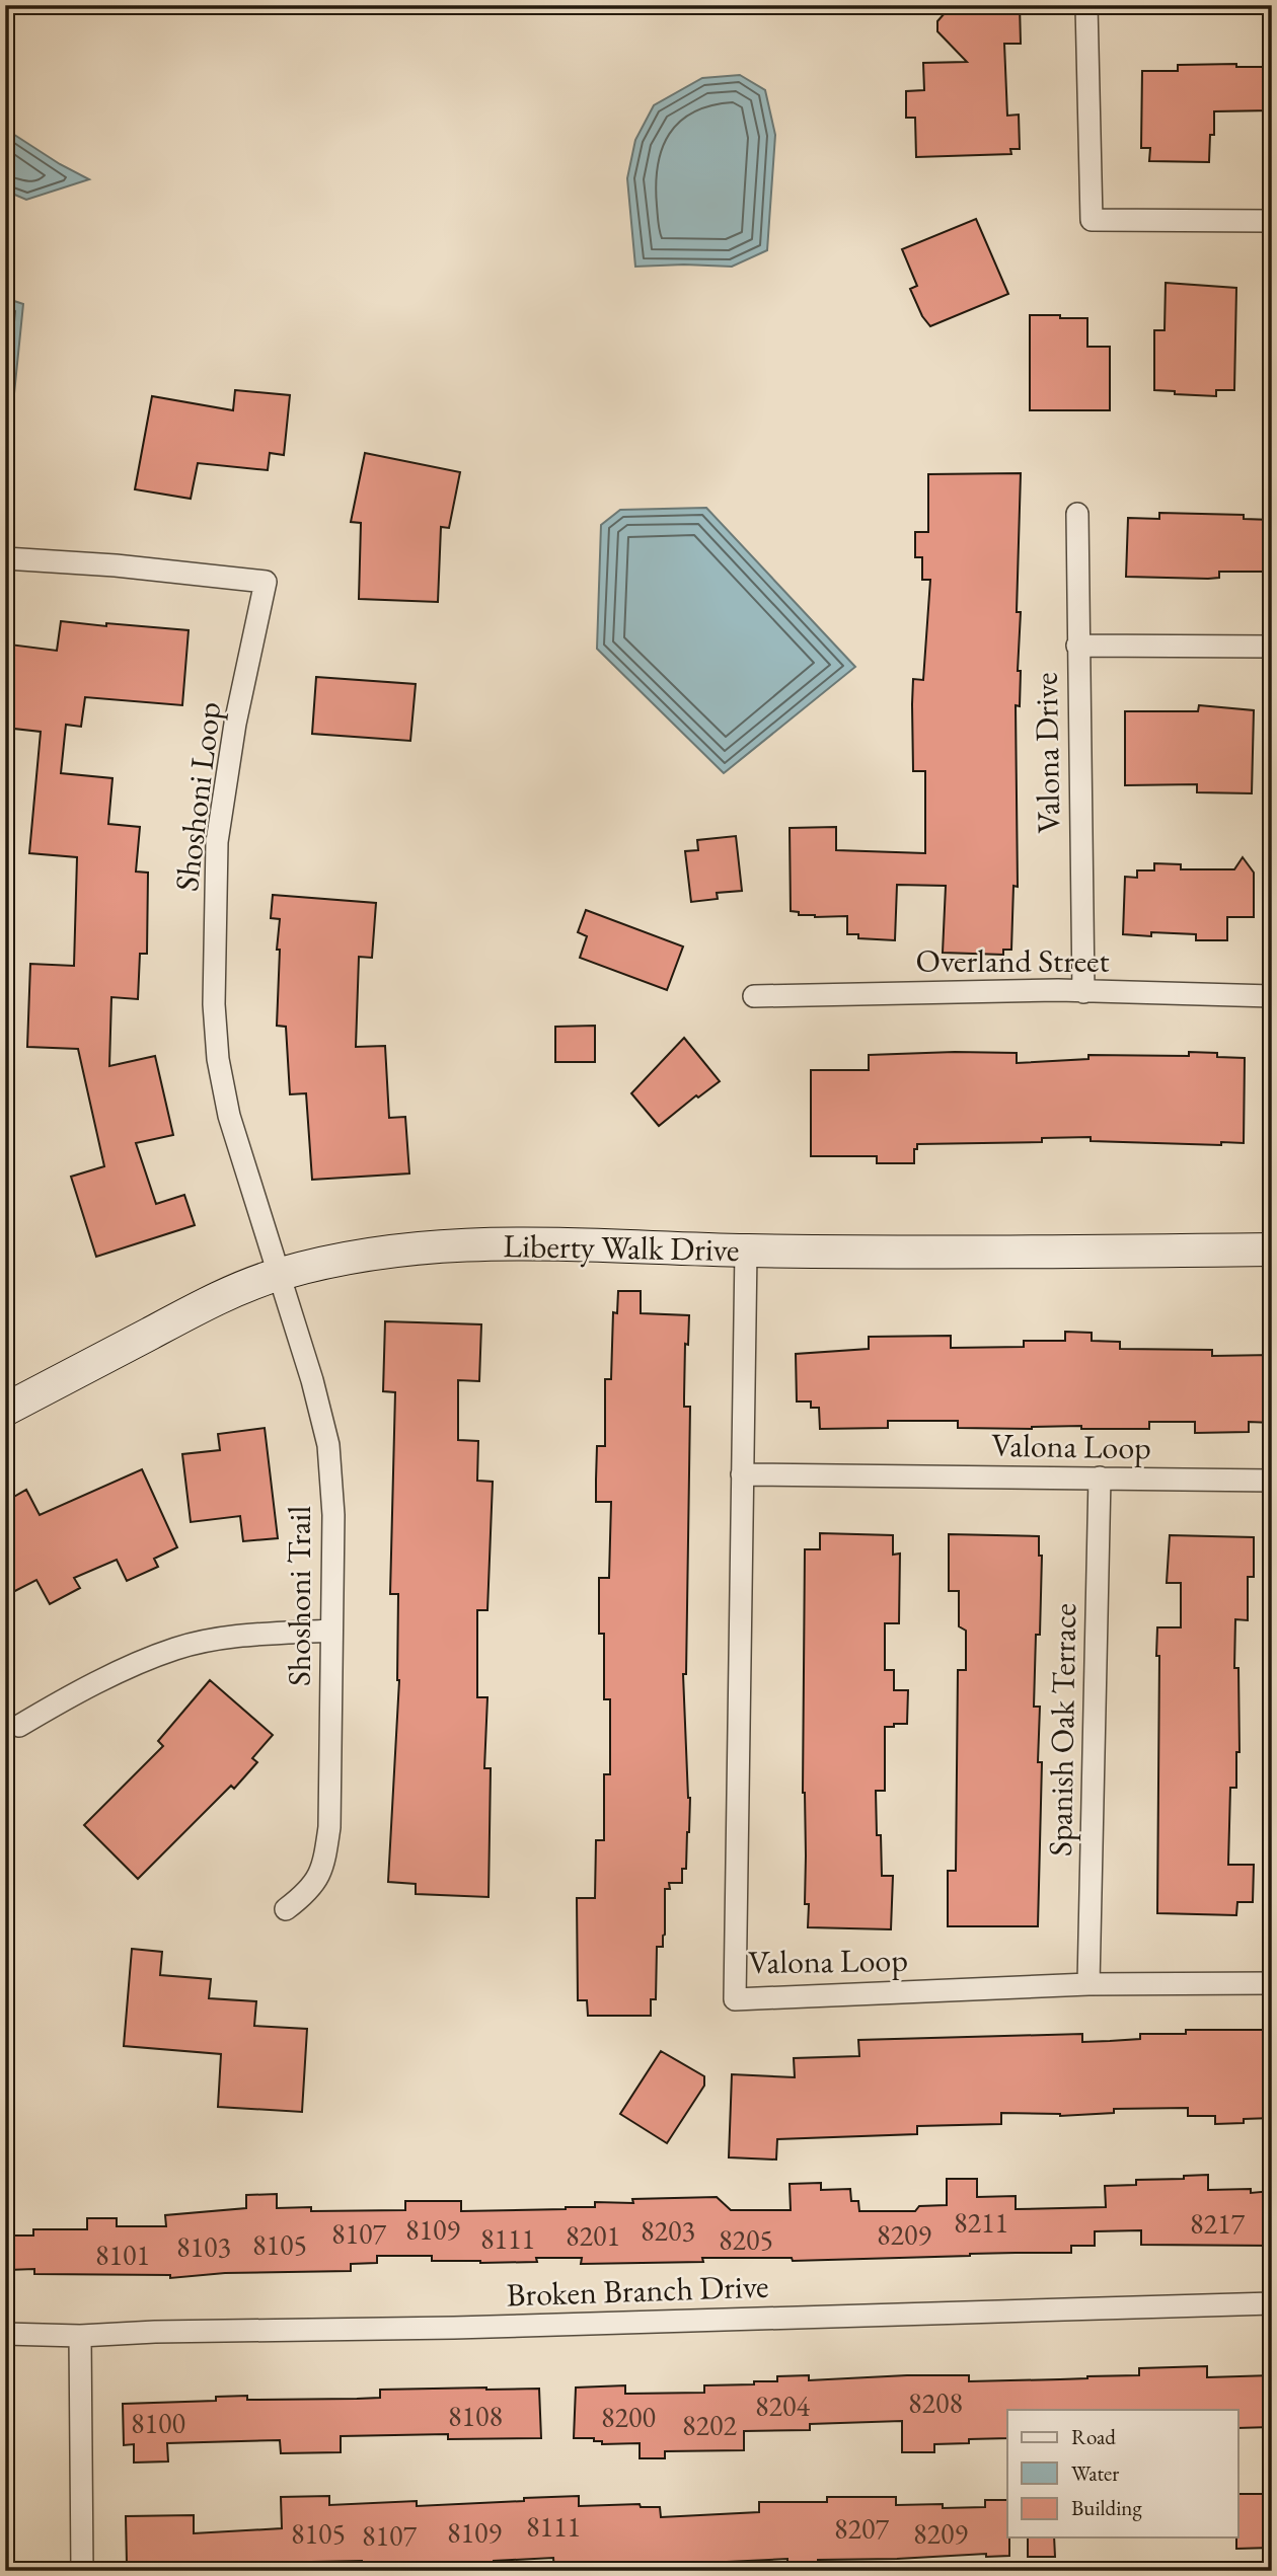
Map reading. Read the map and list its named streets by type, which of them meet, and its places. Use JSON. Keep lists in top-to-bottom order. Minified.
{"streets":{"street":["Valona Drive","Shoshoni Loop","Overland Street","Liberty Walk Drive","Valona Loop","Shoshoni Trail","Spanish Oak Terrace","Broken Branch Drive"]},"crossings":[["Valona Drive","Overland Street"],["Shoshoni Loop","Liberty Walk Drive"],["Shoshoni Loop","Shoshoni Trail"],["Liberty Walk Drive","Valona Loop"],["Liberty Walk Drive","Shoshoni Trail"],["Valona Loop","Spanish Oak Terrace"]],"house_numbers":["8211","8217","8109","8203","8107","8209","8201","8111","8205","8105","8103","8101","8208","8204","8108","8200","8100","8202","8111","8207","8109","8105","8209","8107"],"legend":["Road","Water","Building"]}
